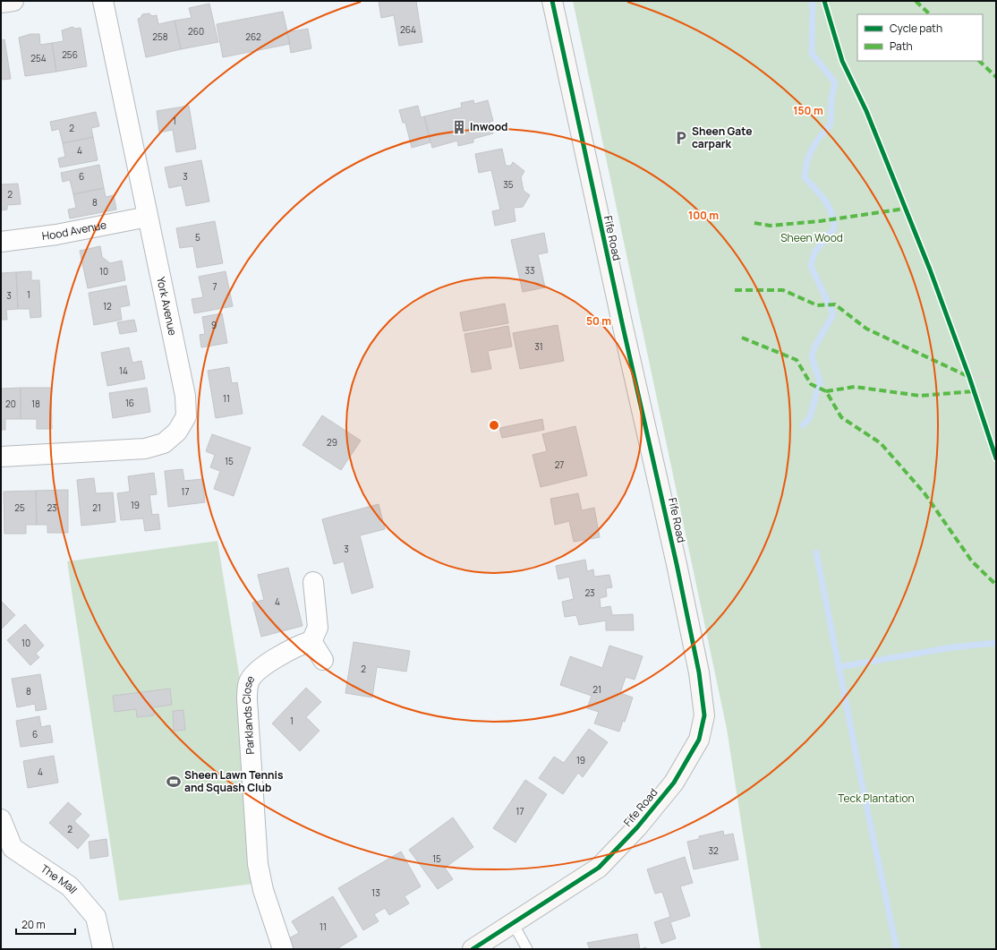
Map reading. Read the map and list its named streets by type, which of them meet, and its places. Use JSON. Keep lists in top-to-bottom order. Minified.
{"streets":{"street":["Hood Avenue","Fife Road","York Avenue","Parklands Close","The Mall"]},"crossings":[["Hood Avenue","York Avenue"]],"parks":["Sheen Wood","Teck Plantation"],"places":{"building":["Inwood"],"parking":["Sheen Gate carpark"],"sports":["Sheen Lawn Tennis and Squash Club"]},"house_numbers":["264","260","258","262","256","254","1","2","4","6","3","35","2","8","5","33","10","7","1","3","12","9","31","14","11","16","20","18","29","15","27","17","19","25","23","21","3","23","4","10","2","21","8","1","6","19","4","17","2","32","15","13","11"],"legend":["Cycle path","Path"],"scale_bar":"20 m","rings":["150 m","100 m","50 m"]}
